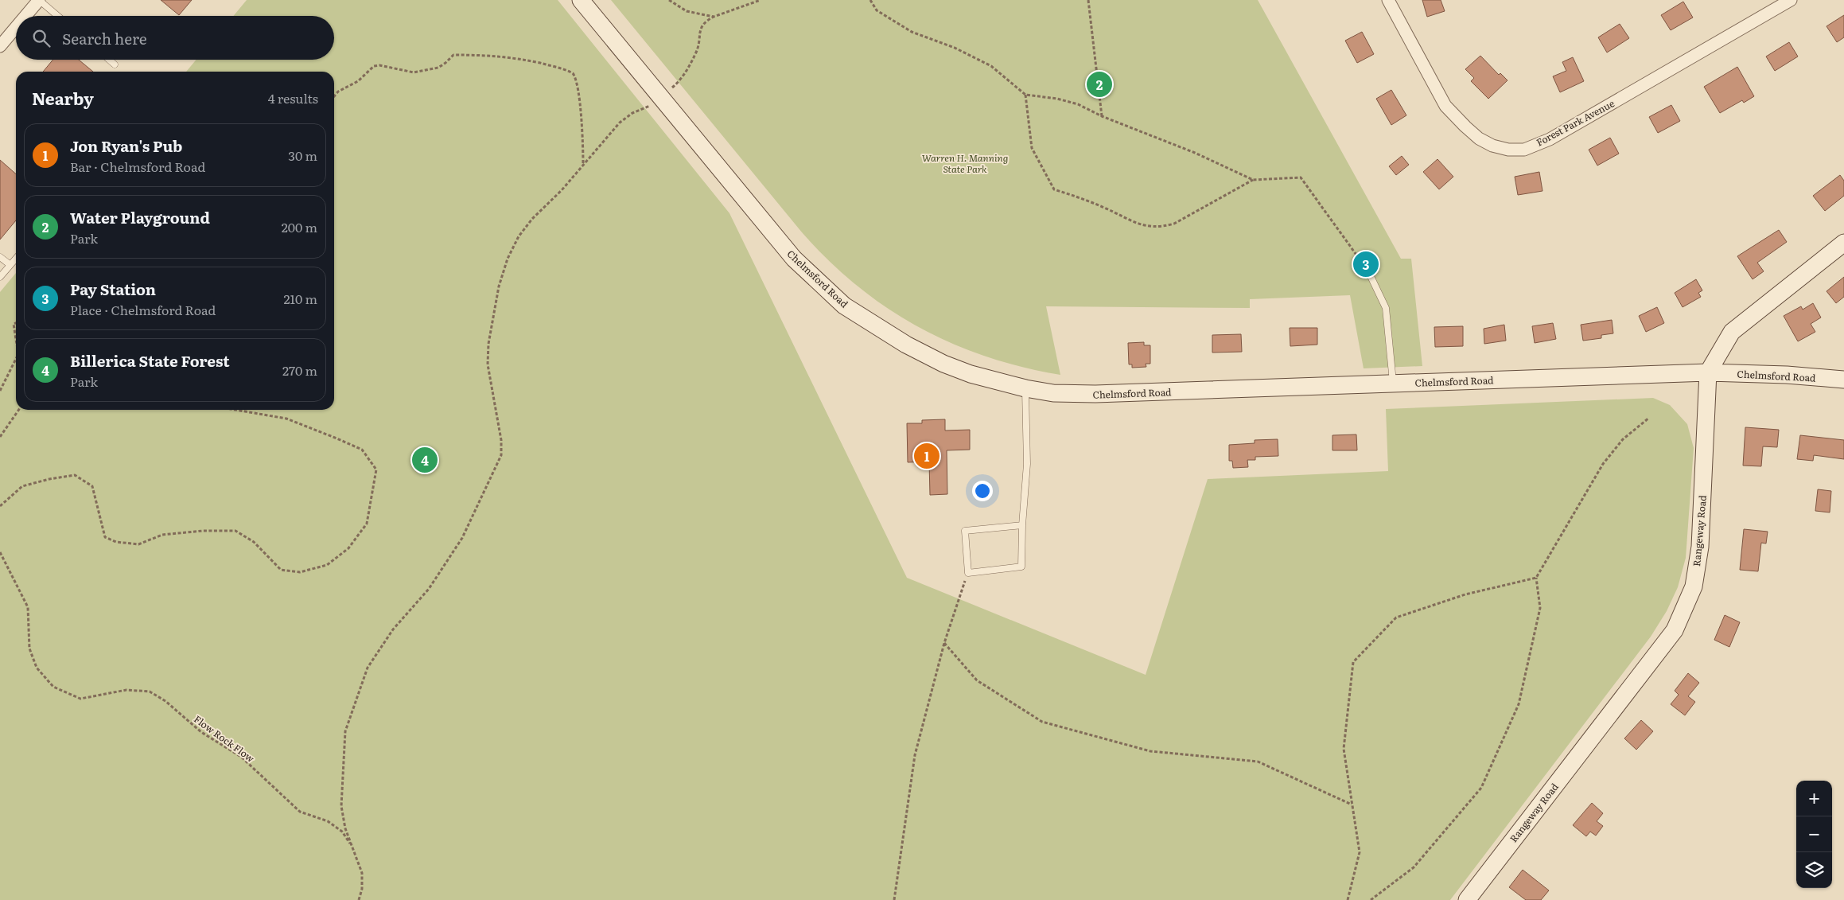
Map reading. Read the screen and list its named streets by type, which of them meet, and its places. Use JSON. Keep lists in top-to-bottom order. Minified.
{"streets":{"main road":["Chelmsford Road","Rangeway Road"],"street":["Forest Park Avenue"],"path":["Flow Rock Flow"]},"crossings":[["Chelmsford Road","Rangeway Road"]],"parks":["Warren H. Manning State Park"],"page":{"search":"Search here","pins":["2","3","1","4"],"heading":["Nearby","4 results"],"list":[{"mark":"1","name":"Jon Ryan's Pub","note":"Bar · Chelmsford Road","value":"30 m"},{"mark":"2","name":"Water Playground","note":"Park","value":"200 m"},{"mark":"3","name":"Pay Station","note":"Place · Chelmsford Road","value":"210 m"},{"mark":"4","name":"Billerica State Forest","note":"Park","value":"270 m"}],"map_buttons":["+","−"]}}
